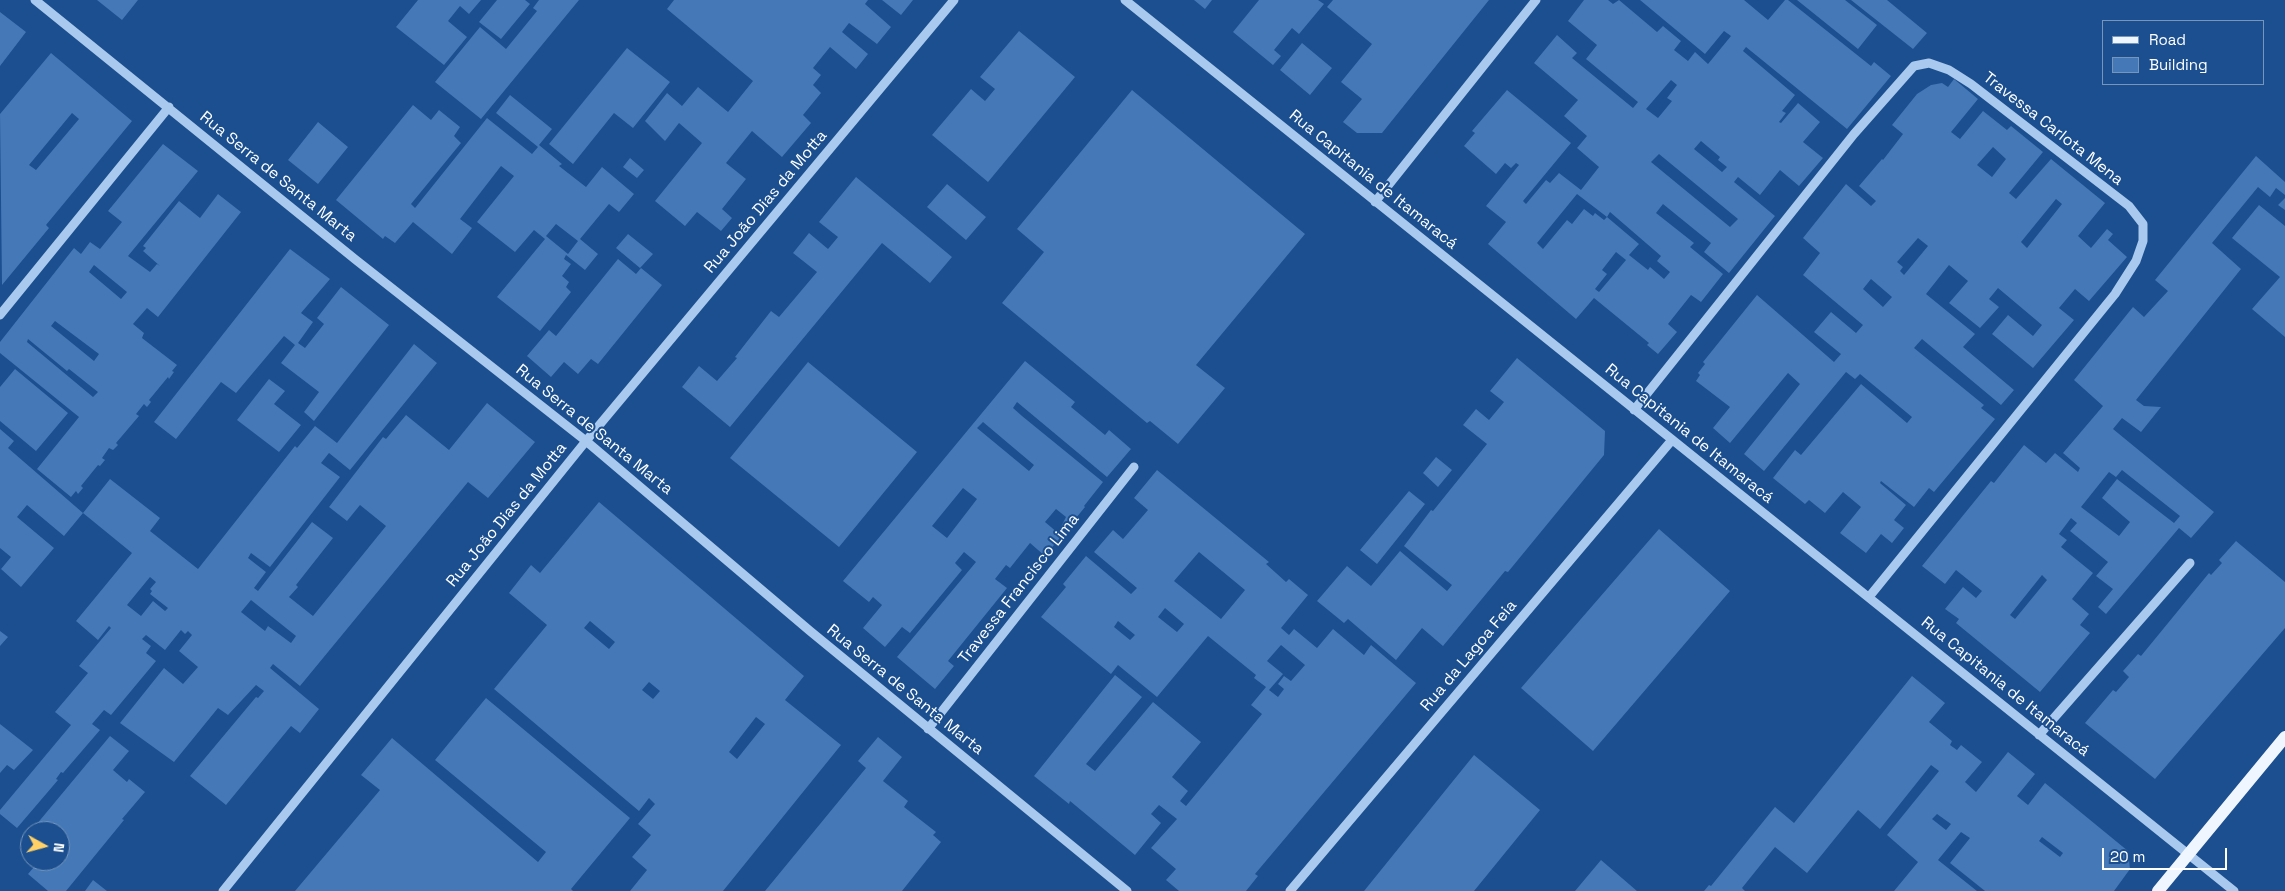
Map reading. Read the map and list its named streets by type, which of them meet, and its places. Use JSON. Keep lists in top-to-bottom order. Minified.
{"streets":{"street":["Travessa Carlota Mena","Rua Serra de Santa Marta","Rua Capitania de Itamaracá","Rua João Dias da Motta","Travessa Francisco Lima","Rua da Lagoa Feia"]},"crossings":[["Travessa Carlota Mena","Rua Capitania de Itamaracá"],["Rua Serra de Santa Marta","Rua João Dias da Motta"],["Rua Serra de Santa Marta","Travessa Francisco Lima"],["Rua Capitania de Itamaracá","Rua da Lagoa Feia"]],"legend":["Road","Building"],"scale_bar":"20 m","north":"right"}
